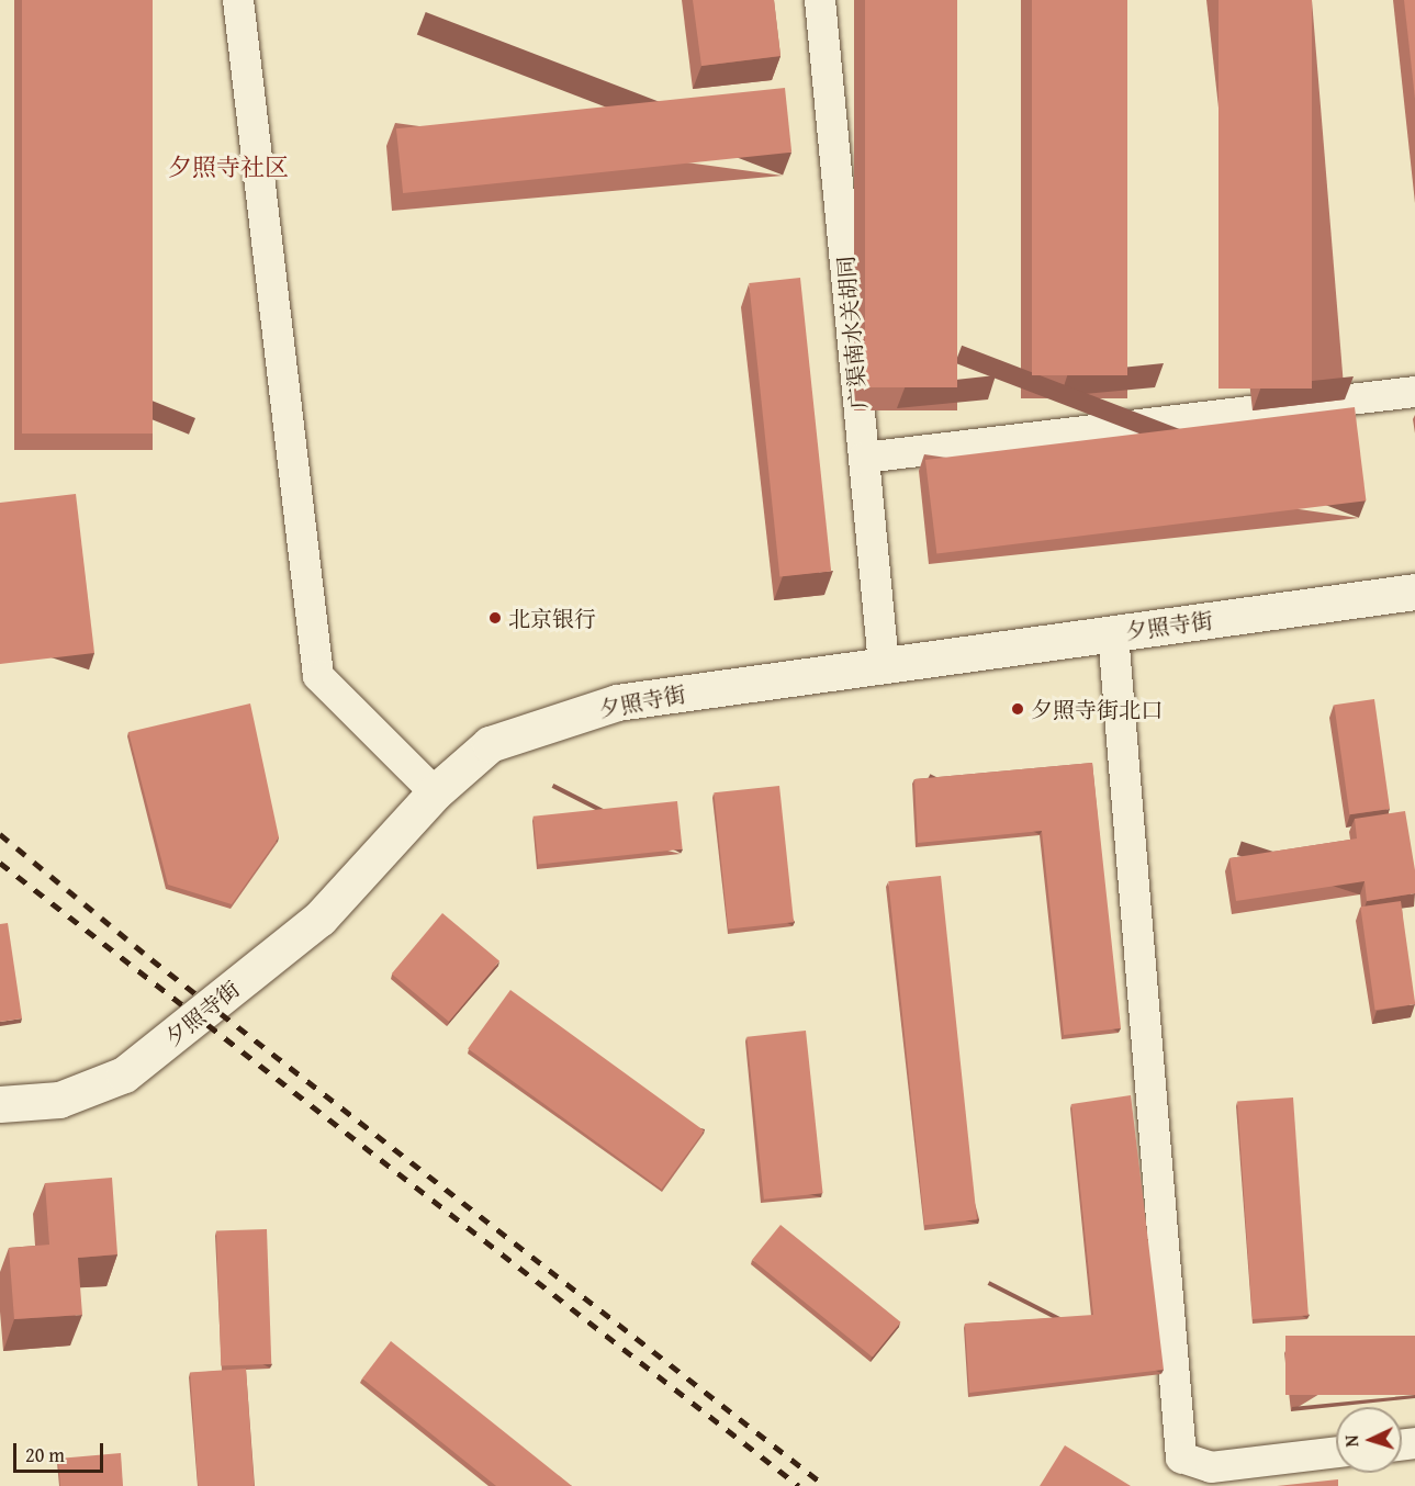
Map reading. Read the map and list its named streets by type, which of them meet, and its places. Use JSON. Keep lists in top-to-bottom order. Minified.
{"streets":{"street":["广渠南水关胡同","夕照寺街"]},"crossings":[["广渠南水关胡同","夕照寺街"]],"districts":["夕照寺社区"],"places":["北京银行","夕照寺街北口"],"scale_bar":"20 m","north":"left"}
